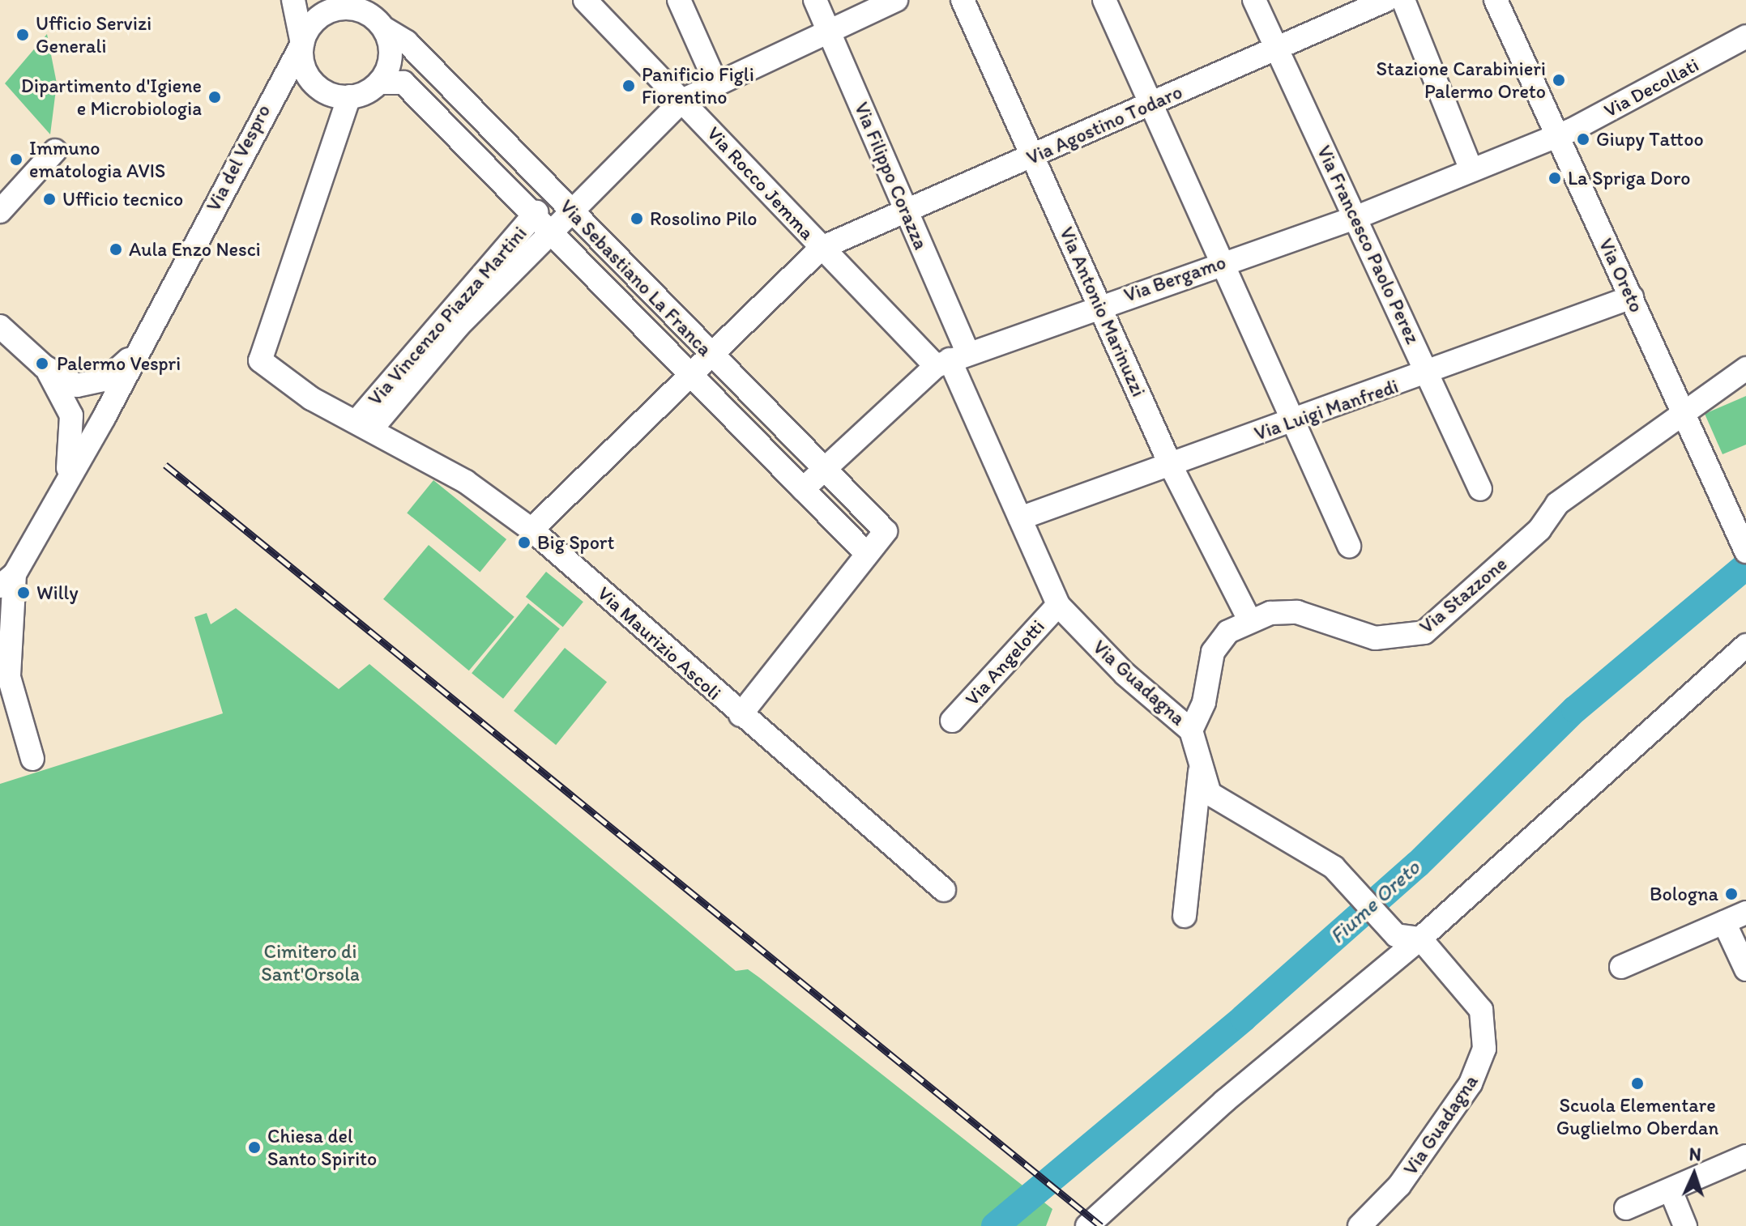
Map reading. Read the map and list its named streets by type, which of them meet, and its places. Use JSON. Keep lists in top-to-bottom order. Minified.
{"streets":{"street":["Via Decollati","Via Agostino Todaro","Via del Vespro","Via Filippo Corazza","Via Rocco Jemma","Via Francesco Paolo Perez","Via Oreto","Via Sebastiano La Franca","Via Bergamo","Via Antonio Marinuzzi","Via Vincenzo Piazza Martini","Via Luigi Manfredi","Via Stazzone","Via Maurizio Ascoli","Via Angelotti","Via Guadagna"]},"crossings":[["Via Decollati","Via Oreto"],["Via Decollati","Via Bergamo"],["Via Agostino Todaro","Via Filippo Corazza"],["Via Agostino Todaro","Via Rocco Jemma"],["Via Agostino Todaro","Via Francesco Paolo Perez"],["Via Agostino Todaro","Via Sebastiano La Franca"],["Via Agostino Todaro","Via Antonio Marinuzzi"],["Via Agostino Todaro","Via Maurizio Ascoli"],["Via del Vespro","Via Sebastiano La Franca"],["Via del Vespro","Via Maurizio Ascoli"],["Via Filippo Corazza","Via Rocco Jemma"],["Via Filippo Corazza","Via Bergamo"],["Via Filippo Corazza","Via Vincenzo Piazza Martini"],["Via Filippo Corazza","Via Guadagna"],["Via Rocco Jemma","Via Bergamo"],["Via Rocco Jemma","Via Vincenzo Piazza Martini"],["Via Rocco Jemma","Via Guadagna"],["Via Francesco Paolo Perez","Via Bergamo"],["Via Francesco Paolo Perez","Via Luigi Manfredi"],["Via Oreto","Via Bergamo"],["Via Oreto","Via Luigi Manfredi"],["Via Oreto","Via Stazzone"],["Via Sebastiano La Franca","Via Bergamo"],["Via Sebastiano La Franca","Via Vincenzo Piazza Martini"],["Via Sebastiano La Franca","Via Maurizio Ascoli"],["Via Bergamo","Via Antonio Marinuzzi"],["Via Bergamo","Via Guadagna"],["Via Antonio Marinuzzi","Via Luigi Manfredi"],["Via Antonio Marinuzzi","Via Stazzone"],["Via Vincenzo Piazza Martini","Via Maurizio Ascoli"],["Via Luigi Manfredi","Via Guadagna"],["Via Stazzone","Via Guadagna"],["Via Angelotti","Via Guadagna"]],"water":["Fiume Oreto"],"parks":["Cimitero di Sant'Orsola"],"places":["Ufficio Servizi Generali","Stazione Carabinieri Palermo Oreto","Panificio Figli Fiorentino","Dipartimento d'Igiene e Microbiologia","Giupy Tattoo","Immuno ematologia AVIS","La Spriga Doro","Ufficio tecnico","Rosolino Pilo","Aula Enzo Nesci","Palermo Vespri","Big Sport","Willy","Bologna","Scuola Elementare Guglielmo Oberdan","Chiesa del Santo Spirito"],"north":"top"}
